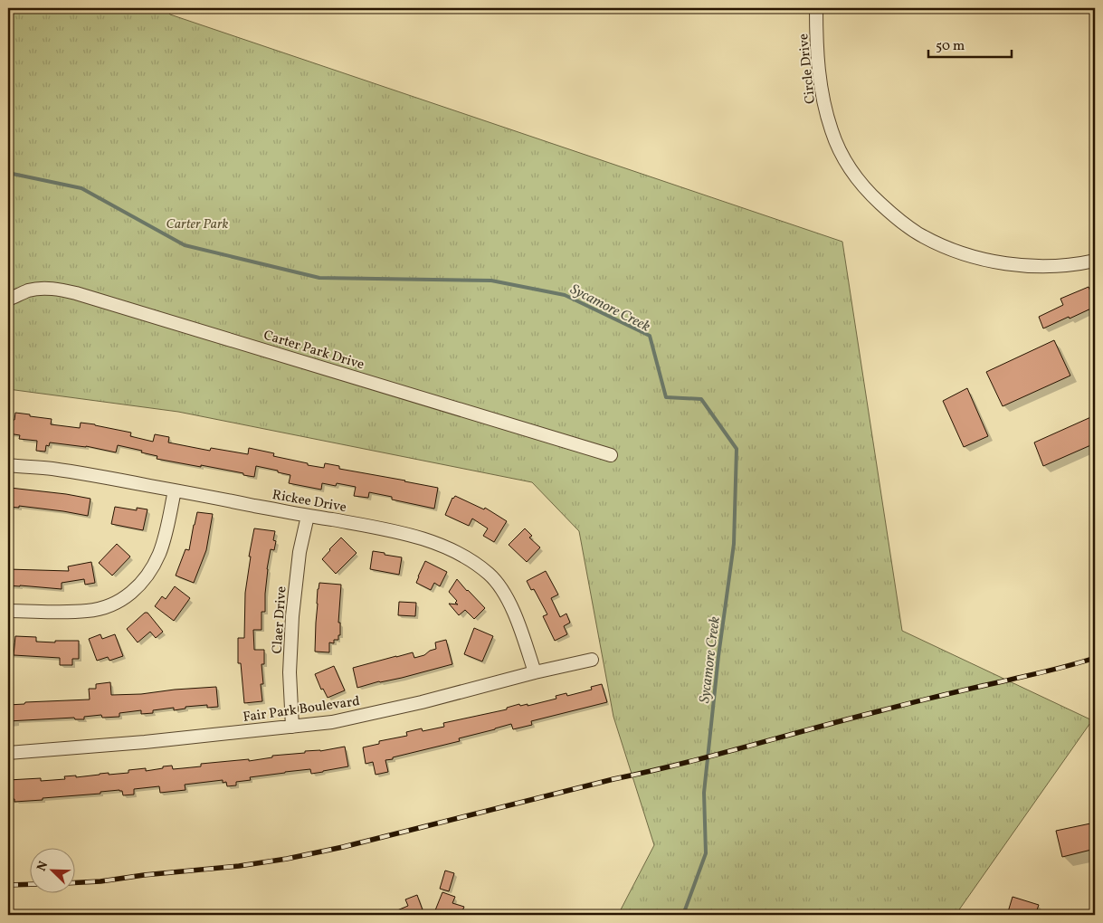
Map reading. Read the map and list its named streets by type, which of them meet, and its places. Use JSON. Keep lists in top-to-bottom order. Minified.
{"streets":{"street":["Circle Drive","Carter Park Drive","Rickee Drive","Claer Drive","Fair Park Boulevard"]},"crossings":[["Rickee Drive","Claer Drive"],["Rickee Drive","Fair Park Boulevard"],["Claer Drive","Fair Park Boulevard"]],"water":["Sycamore Creek"],"parks":["Carter Park"],"scale_bar":"50 m","north":"top left"}
